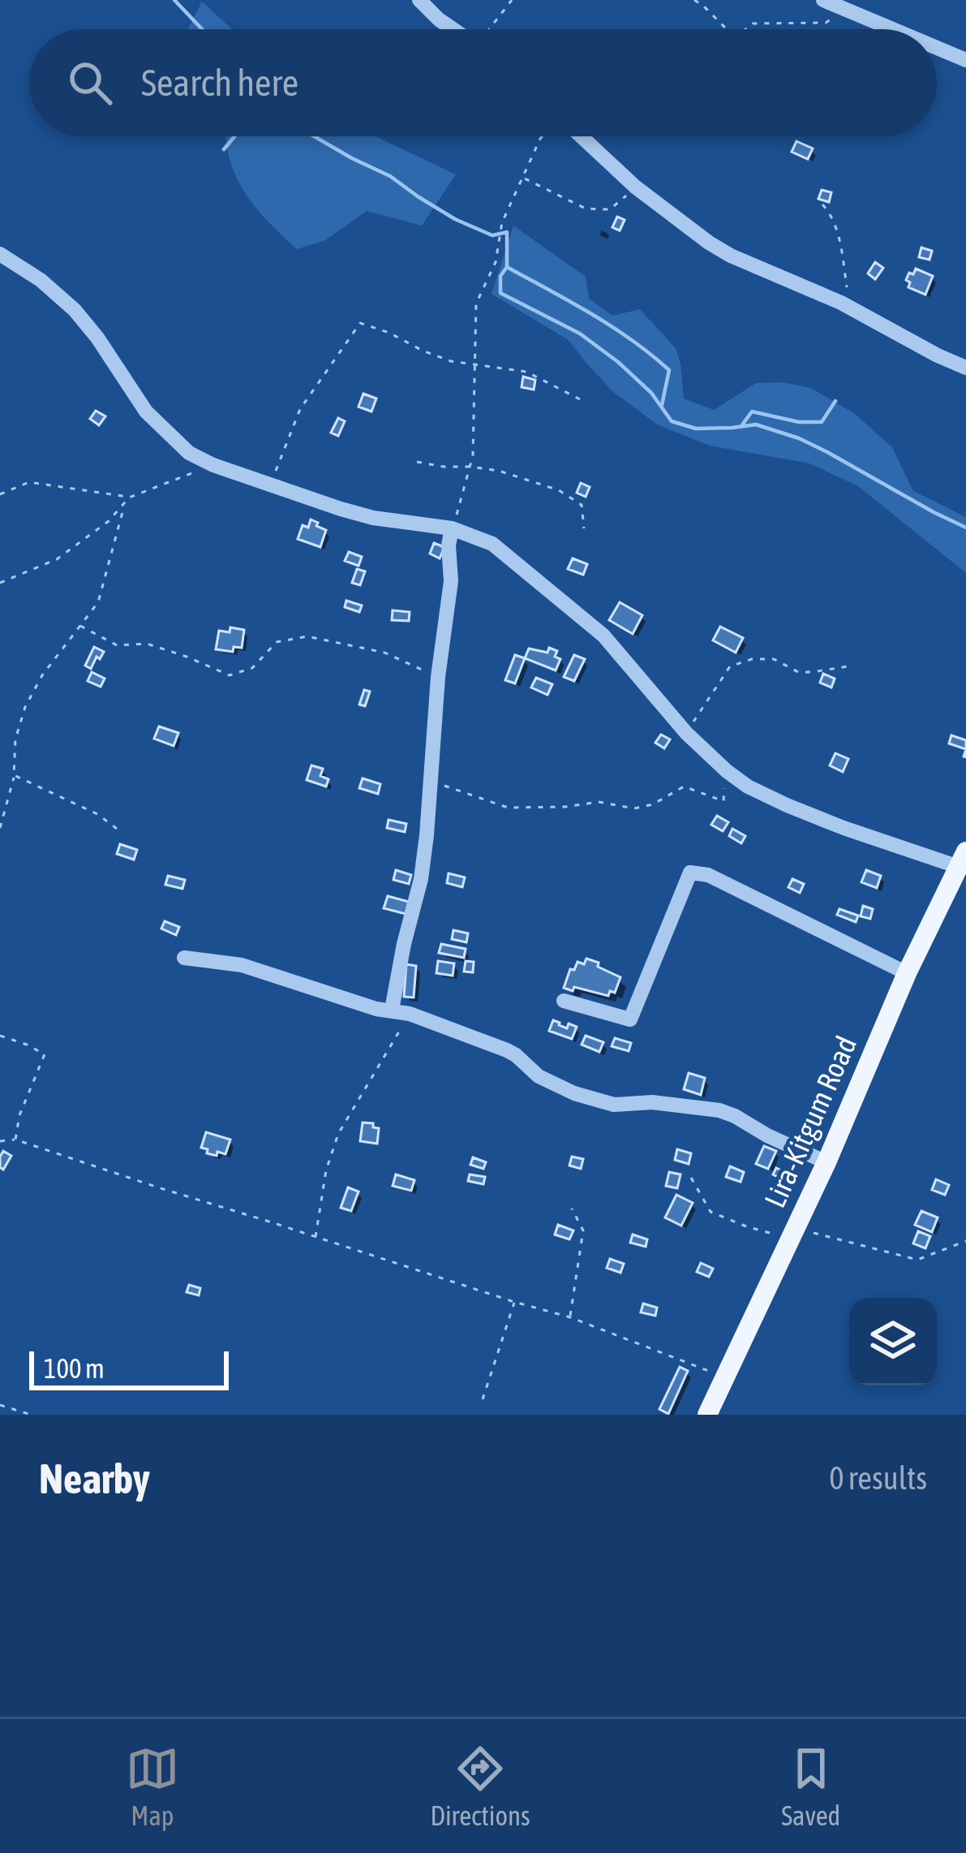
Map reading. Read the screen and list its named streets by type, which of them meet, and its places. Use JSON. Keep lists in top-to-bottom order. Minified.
{"streets":{"main road":["Lira-Kitgum Road"]},"scale_bar":"100 m","page":{"search":"Search here","scale":"100 m","heading":["Nearby","0 results"],"nav":["Map","Directions","Saved"]}}
